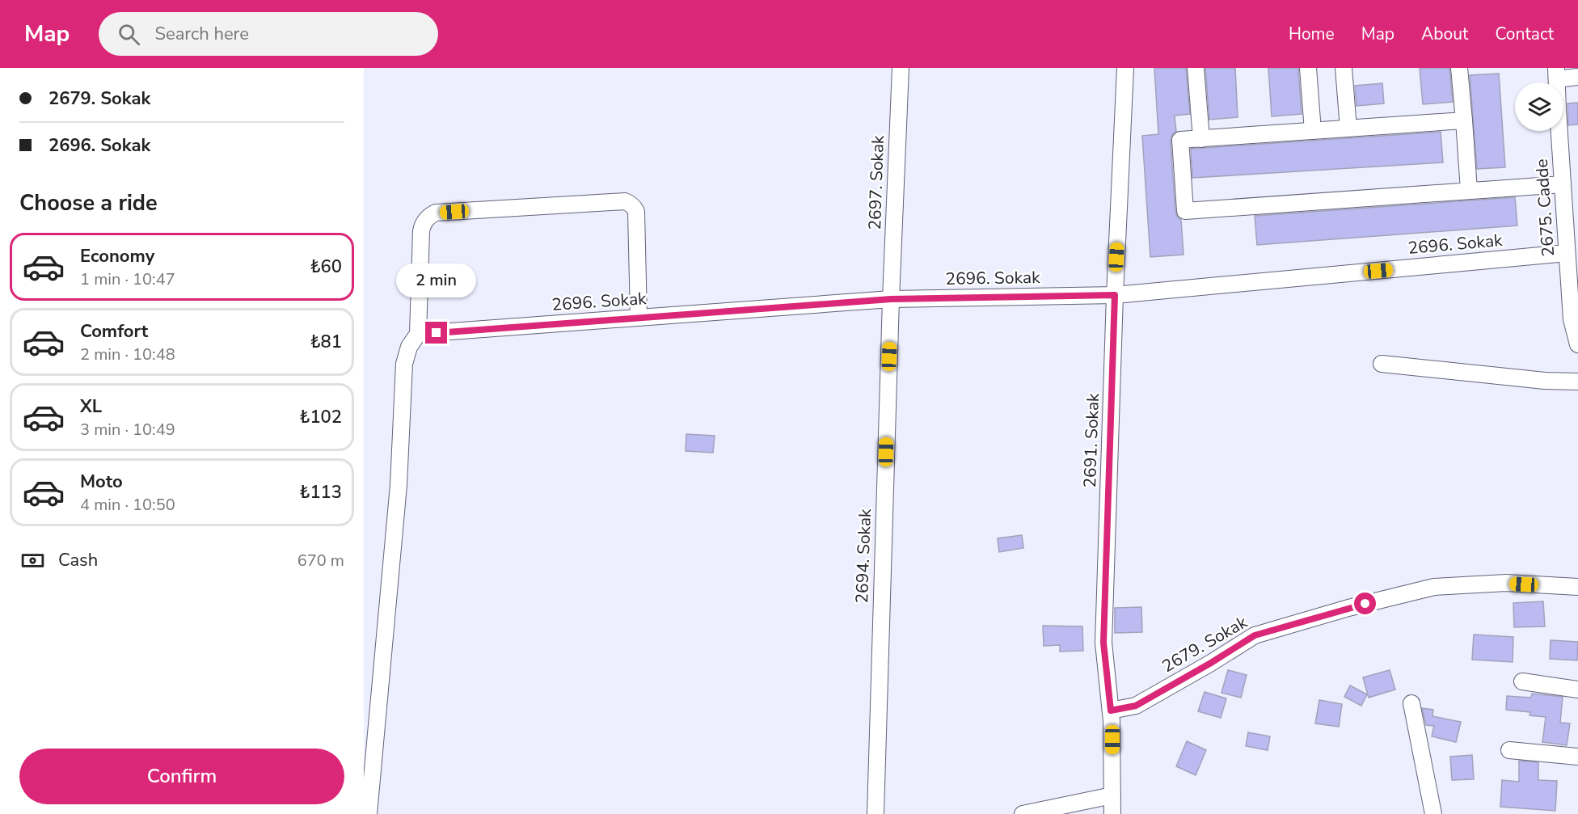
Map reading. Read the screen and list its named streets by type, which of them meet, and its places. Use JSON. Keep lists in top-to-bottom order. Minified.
{"streets":{"street":["2697. Sokak","2675. Cadde","2696. Sokak","2691. Sokak","2694. Sokak","2679. Sokak"]},"crossings":[["2697. Sokak","2696. Sokak"],["2697. Sokak","2694. Sokak"],["2675. Cadde","2696. Sokak"],["2696. Sokak","2691. Sokak"],["2696. Sokak","2694. Sokak"],["2691. Sokak","2679. Sokak"]],"page":{"header":"Map","search":"Search here","nav":["Home","Map","About","Contact"],"banner":["2679. Sokak","2696. Sokak"],"heading":"Choose a ride","list":[{"name":"Economy","note":"1 min · 10:47","value":"₺60"},{"name":"Comfort","note":"2 min · 10:48","value":"₺81"},{"name":"XL","note":"3 min · 10:49","value":"₺102"},{"name":"Moto","note":"4 min · 10:50","value":"₺113"}],"bubble":"2 min","pay":["Cash","670 m"],"buttons":"Confirm"}}
